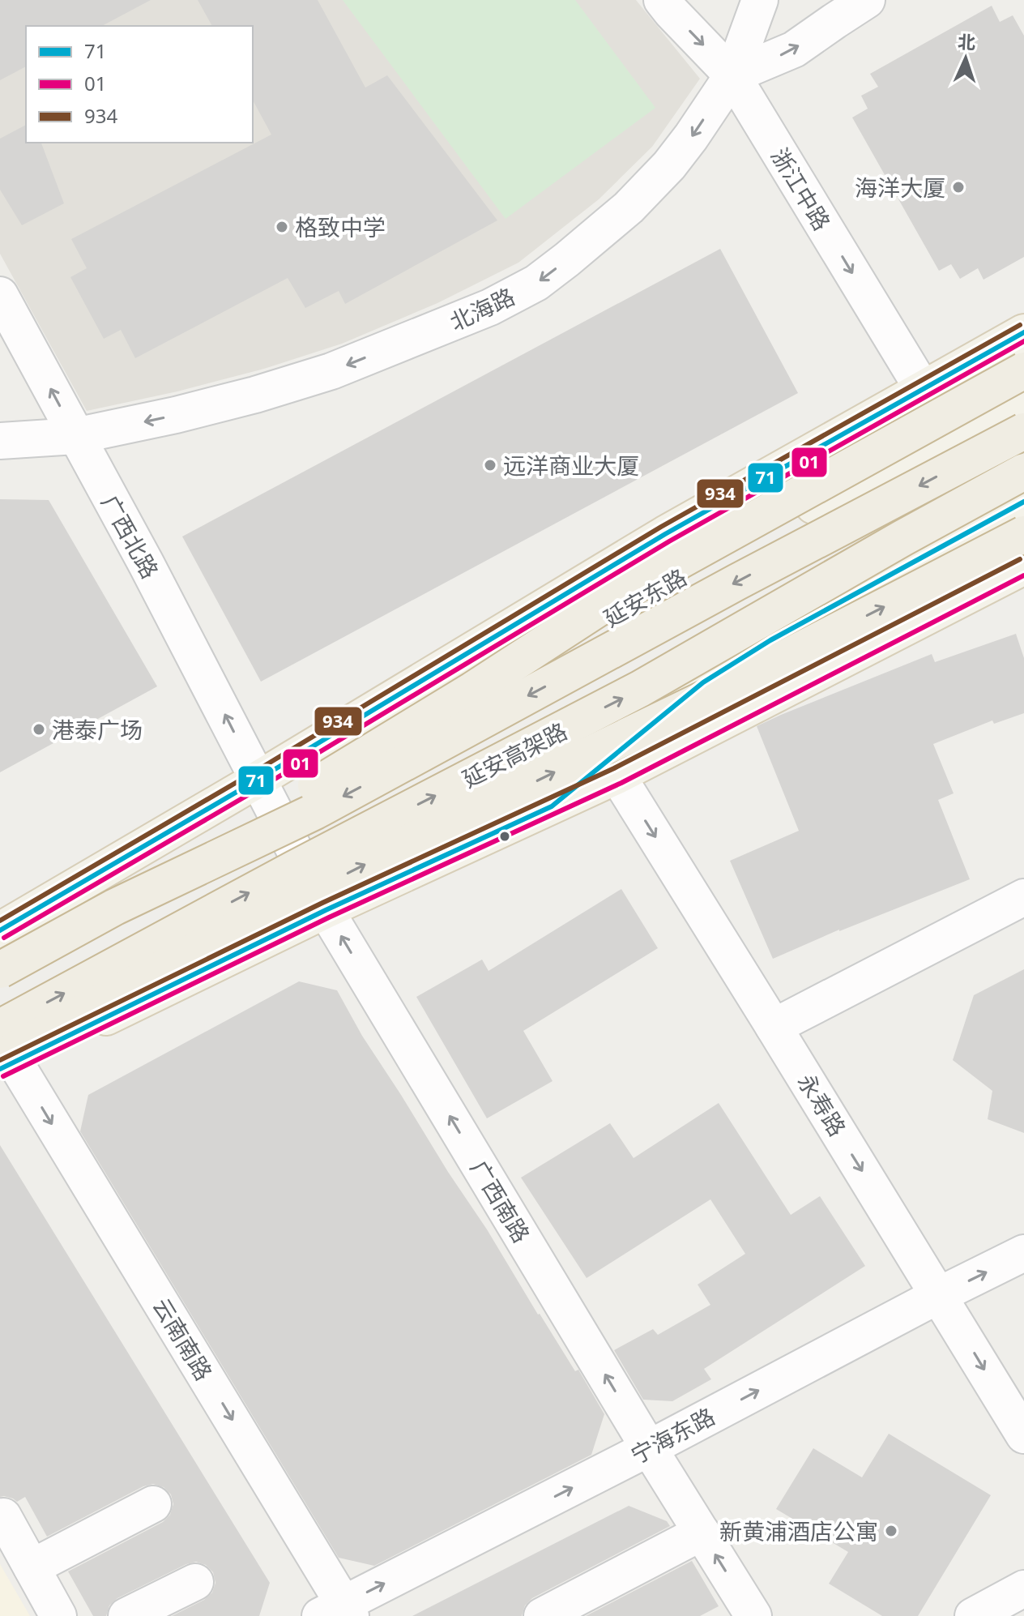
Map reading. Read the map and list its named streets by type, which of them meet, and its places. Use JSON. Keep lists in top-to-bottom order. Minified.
{"streets":{"highway":["延安高架路"],"main road":["延安东路"],"street":["浙江中路","北海路","广西北路","永寿路","广西南路","云南南路","宁海东路"]},"crossings":[["浙江中路","北海路"],["浙江中路","延安东路"],["北海路","广西北路"],["广西北路","延安东路"],["广西北路","广西南路"],["延安东路","广西南路"],["永寿路","宁海东路"],["广西南路","宁海东路"],["云南南路","宁海东路"]],"one_way":["浙江中路","北海路","广西北路","永寿路","广西南路","云南南路"],"places":["海洋大厦","格致中学","远洋商业大厦","港泰广场","新黄浦酒店公寓"],"lines":["transit line 934","transit line 71","transit line 01"],"legend":["71","01","934"],"north":"top"}
